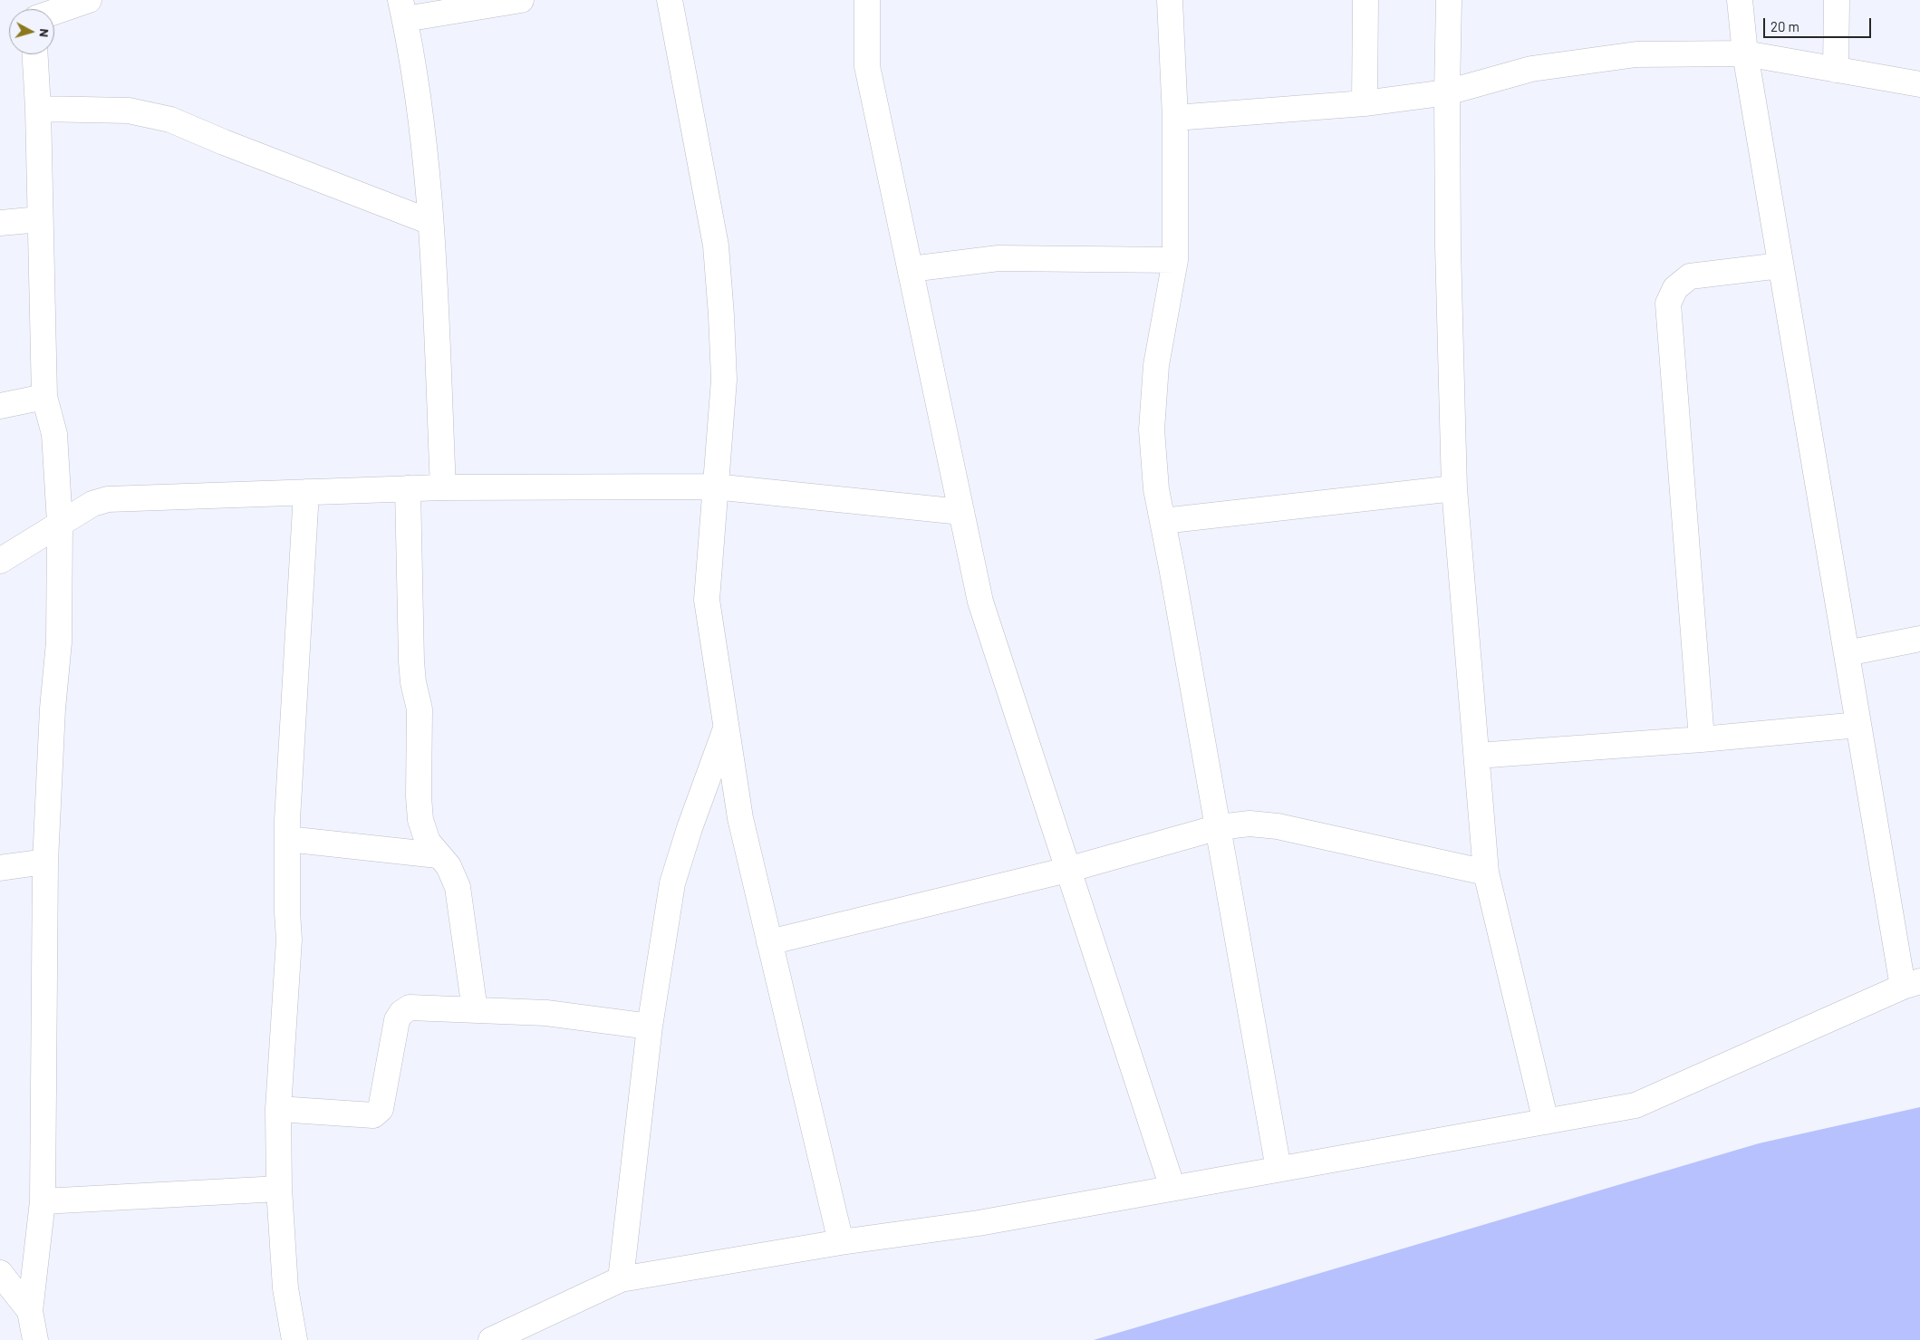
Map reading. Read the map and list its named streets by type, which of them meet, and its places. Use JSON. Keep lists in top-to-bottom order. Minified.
{"scale_bar":"20 m","north":"right"}
